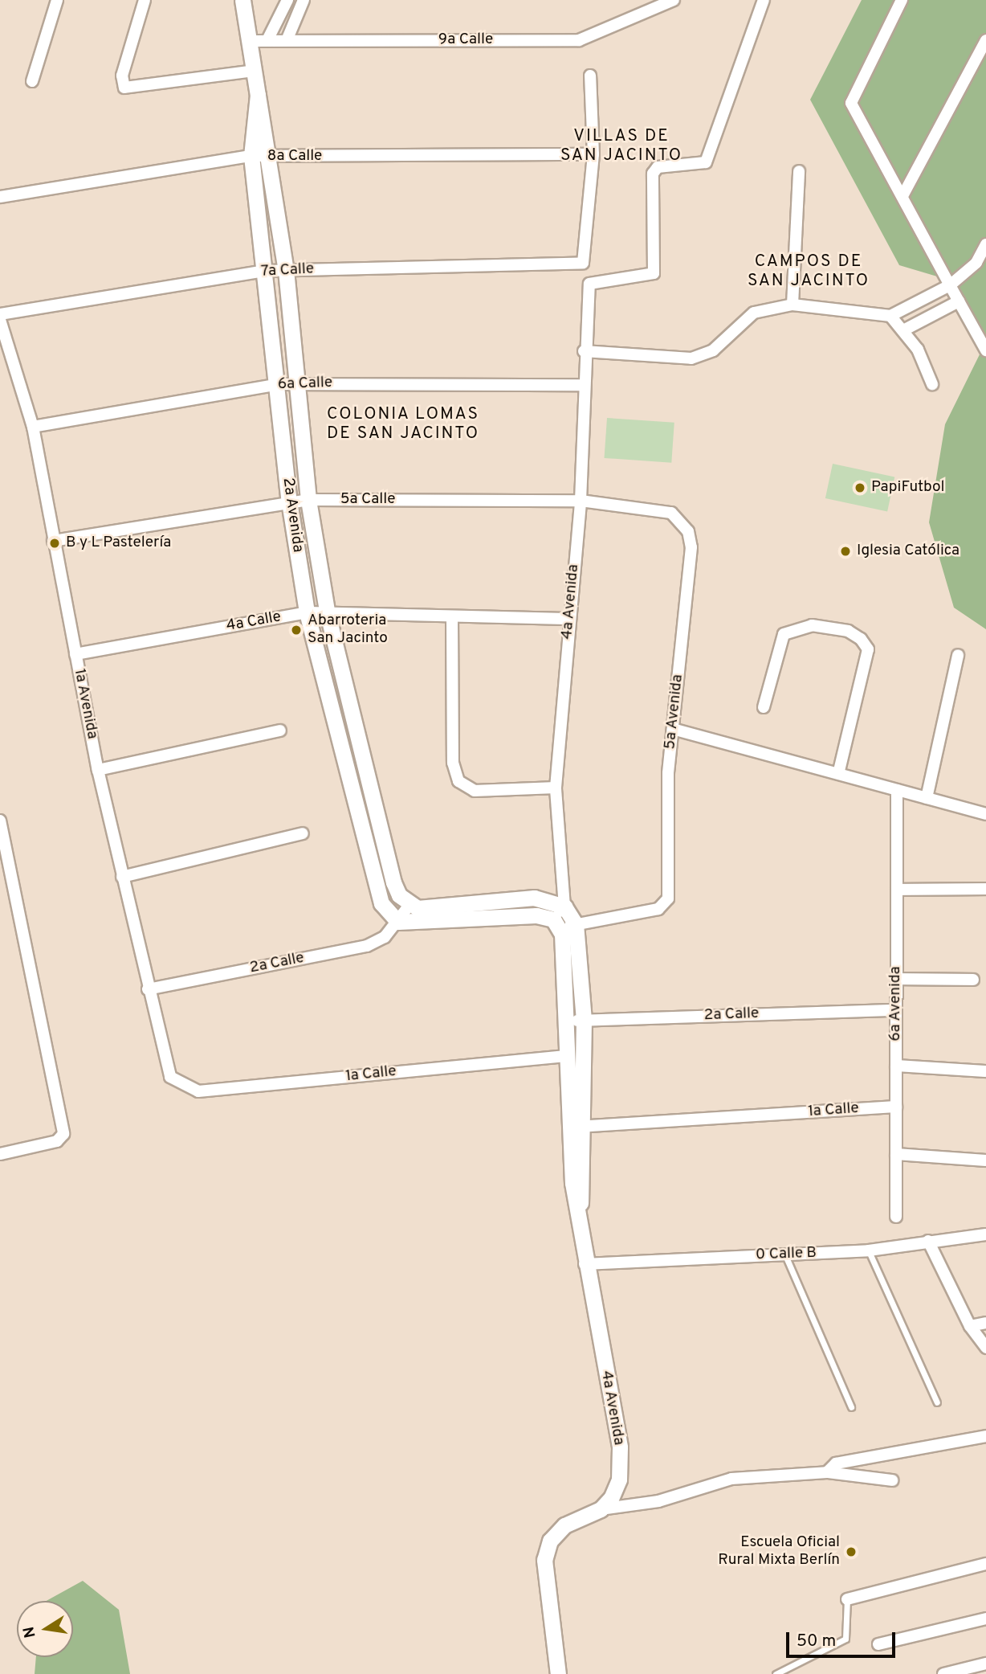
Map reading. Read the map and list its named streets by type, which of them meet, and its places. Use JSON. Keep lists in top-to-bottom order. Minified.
{"streets":{"street":["9a Calle","8a Calle","7a Calle","6a Calle","5a Calle","2a Avenida","4a Avenida","4a Calle","1a Avenida","5a Avenida","2a Calle","6a Avenida","1a Calle","0 Calle B"]},"crossings":[["9a Calle","2a Avenida"],["8a Calle","7a Calle"],["8a Calle","2a Avenida"],["7a Calle","2a Avenida"],["6a Calle","2a Avenida"],["6a Calle","4a Avenida"],["6a Calle","1a Avenida"],["5a Calle","2a Avenida"],["5a Calle","4a Avenida"],["5a Calle","1a Avenida"],["5a Calle","5a Avenida"],["2a Avenida","4a Calle"],["2a Avenida","2a Calle"],["4a Avenida","4a Calle"],["4a Avenida","5a Avenida"],["4a Avenida","2a Calle"],["4a Avenida","1a Calle"],["4a Avenida","0 Calle B"],["4a Calle","1a Avenida"],["1a Avenida","2a Calle"],["1a Avenida","1a Calle"],["2a Calle","6a Avenida"],["6a Avenida","1a Calle"]],"districts":["VILLAS DE SAN JACINTO","CAMPOS DE SAN JACINTO","COLONIA LOMAS DE SAN JACINTO"],"places":["PapiFutbol","B y L Pastelería","Iglesia Católica","Abarroteria San Jacinto","Escuela Oficial Rural Mixta Berlín"],"scale_bar":"50 m","north":"left"}
